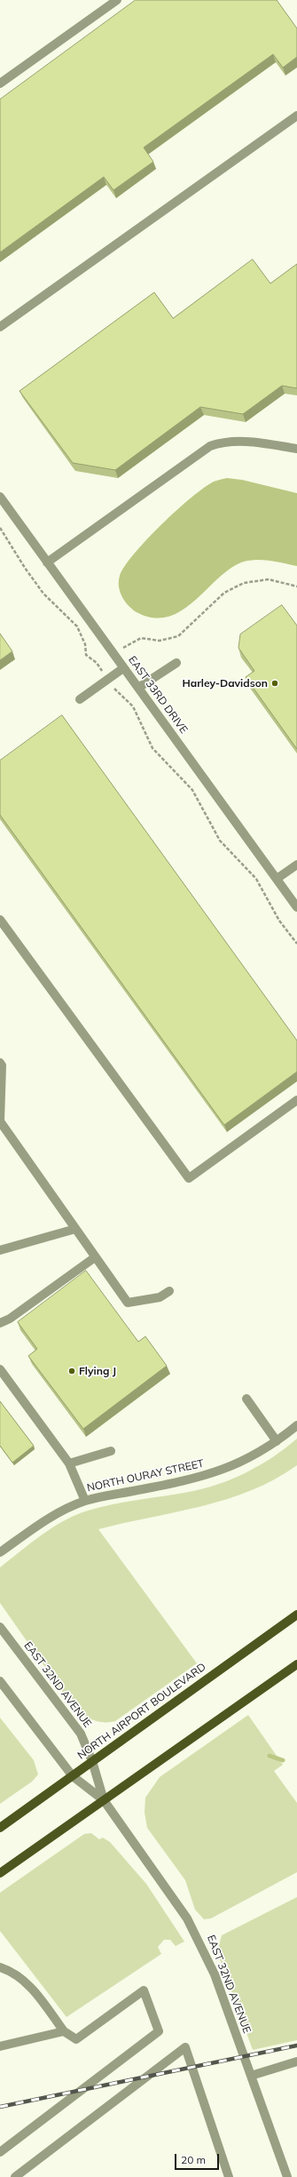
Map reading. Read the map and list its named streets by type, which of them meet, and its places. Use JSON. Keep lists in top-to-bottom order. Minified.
{"streets":{"main road":["NORTH AIRPORT BOULEVARD"],"street":["EAST 33RD DRIVE","NORTH OURAY STREET","EAST 32ND AVENUE"]},"crossings":[["EAST 32ND AVENUE","NORTH AIRPORT BOULEVARD"]],"places":["Harley-Davidson","Flying J"],"scale_bar":"20 m"}
